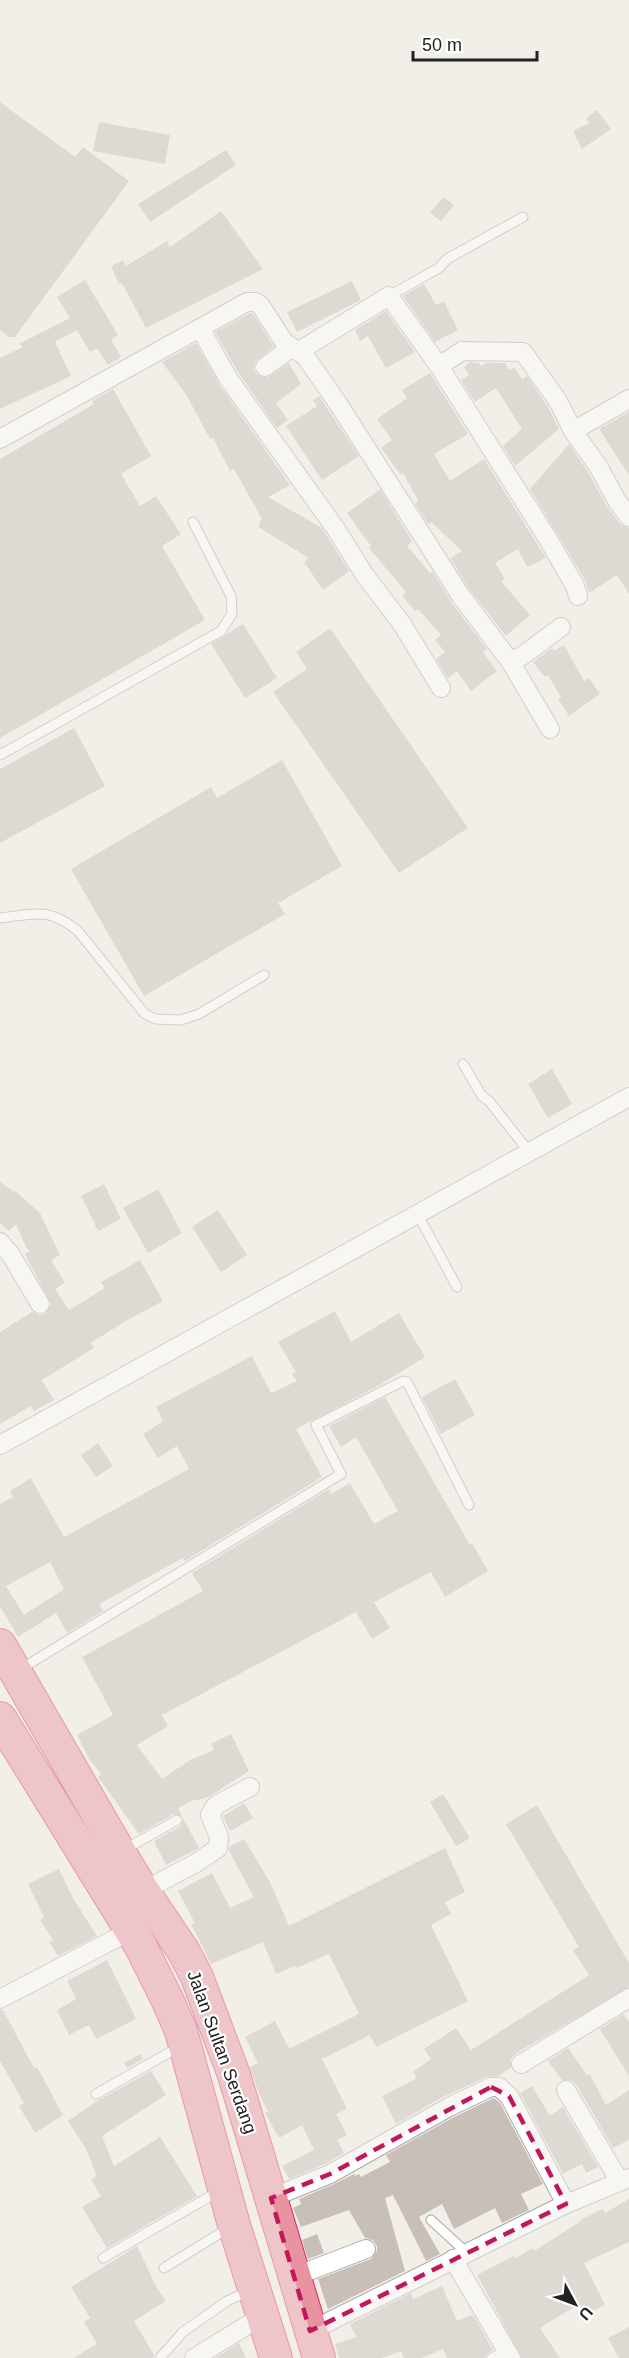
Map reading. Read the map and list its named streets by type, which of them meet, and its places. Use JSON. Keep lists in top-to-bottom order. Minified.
{"streets":{"highway":["Jalan Sultan Serdang"]},"scale_bar":"50 m","north":"bottom right"}
